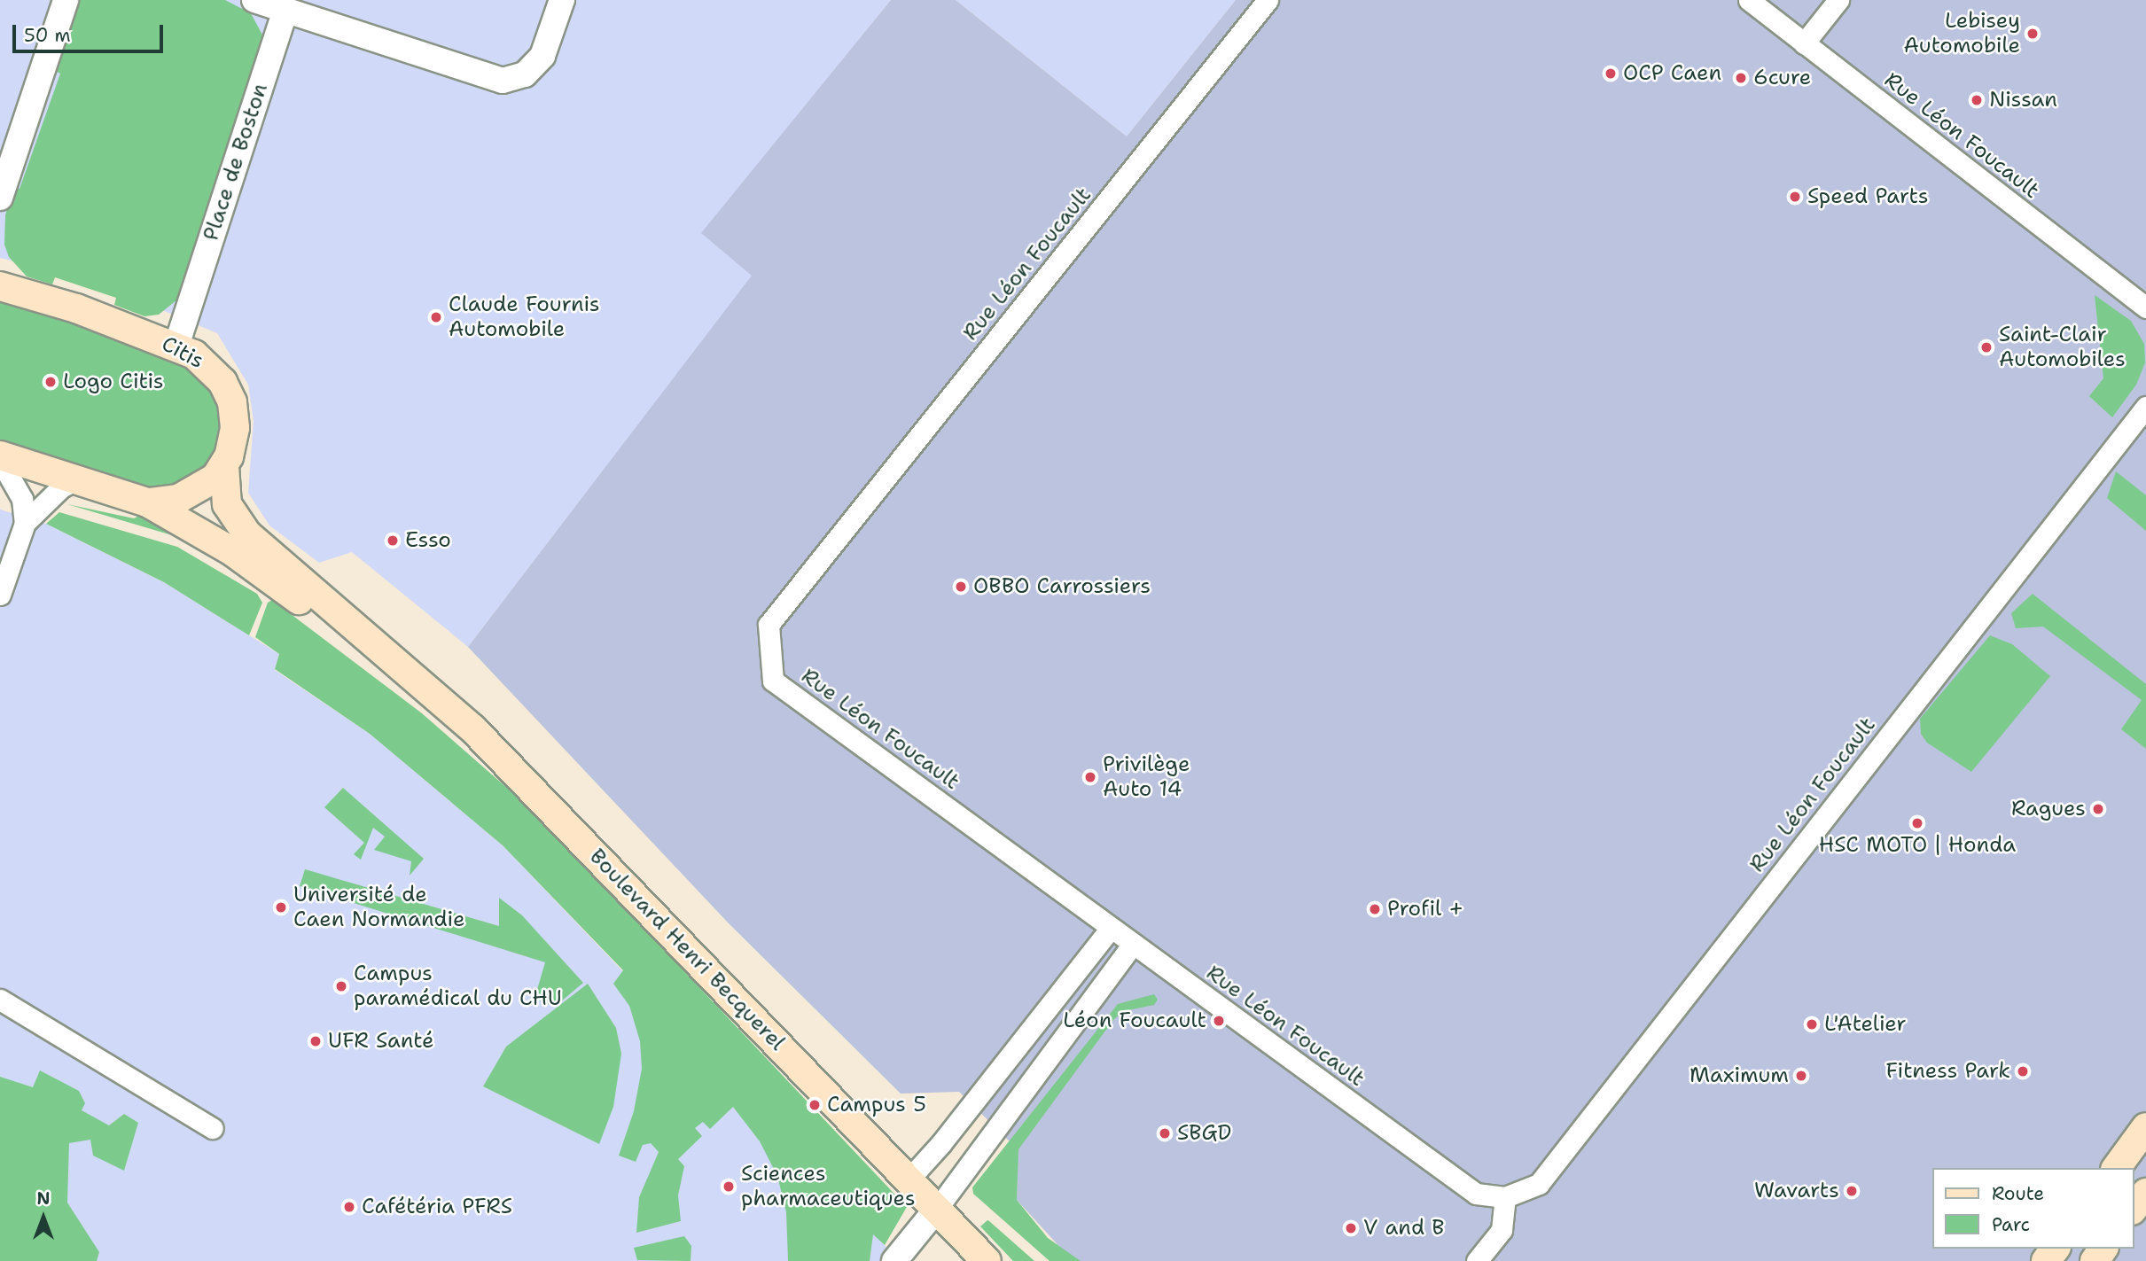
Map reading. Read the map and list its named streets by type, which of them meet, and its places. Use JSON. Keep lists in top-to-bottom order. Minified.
{"streets":{"main road":["Citis","Boulevard Henri Becquerel"],"street":["Rue Léon Foucault","Place de Boston"]},"crossings":[["Place de Boston","Citis"],["Citis","Boulevard Henri Becquerel"]],"places":["Lebisey Automobile","OCP Caen","6cure","Nissan","Speed Parts","Claude Fournis Automobile","Saint-Clair Automobiles","Logo Citis","Esso","OBBO Carrossiers","Privilège Auto 14","Ragues","HSC MOTO | Honda","Université de Caen Normandie","Profil +","Campus paramédical du CHU","Léon Foucault","L'Atelier","UFR Santé","Fitness Park","Maximum","Campus 5","SBGD","Sciences pharmaceutiques","Wavarts","Cafétéria PFRS","V and B"],"legend":["Route","Parc"],"scale_bar":"50 m","north":"top"}
